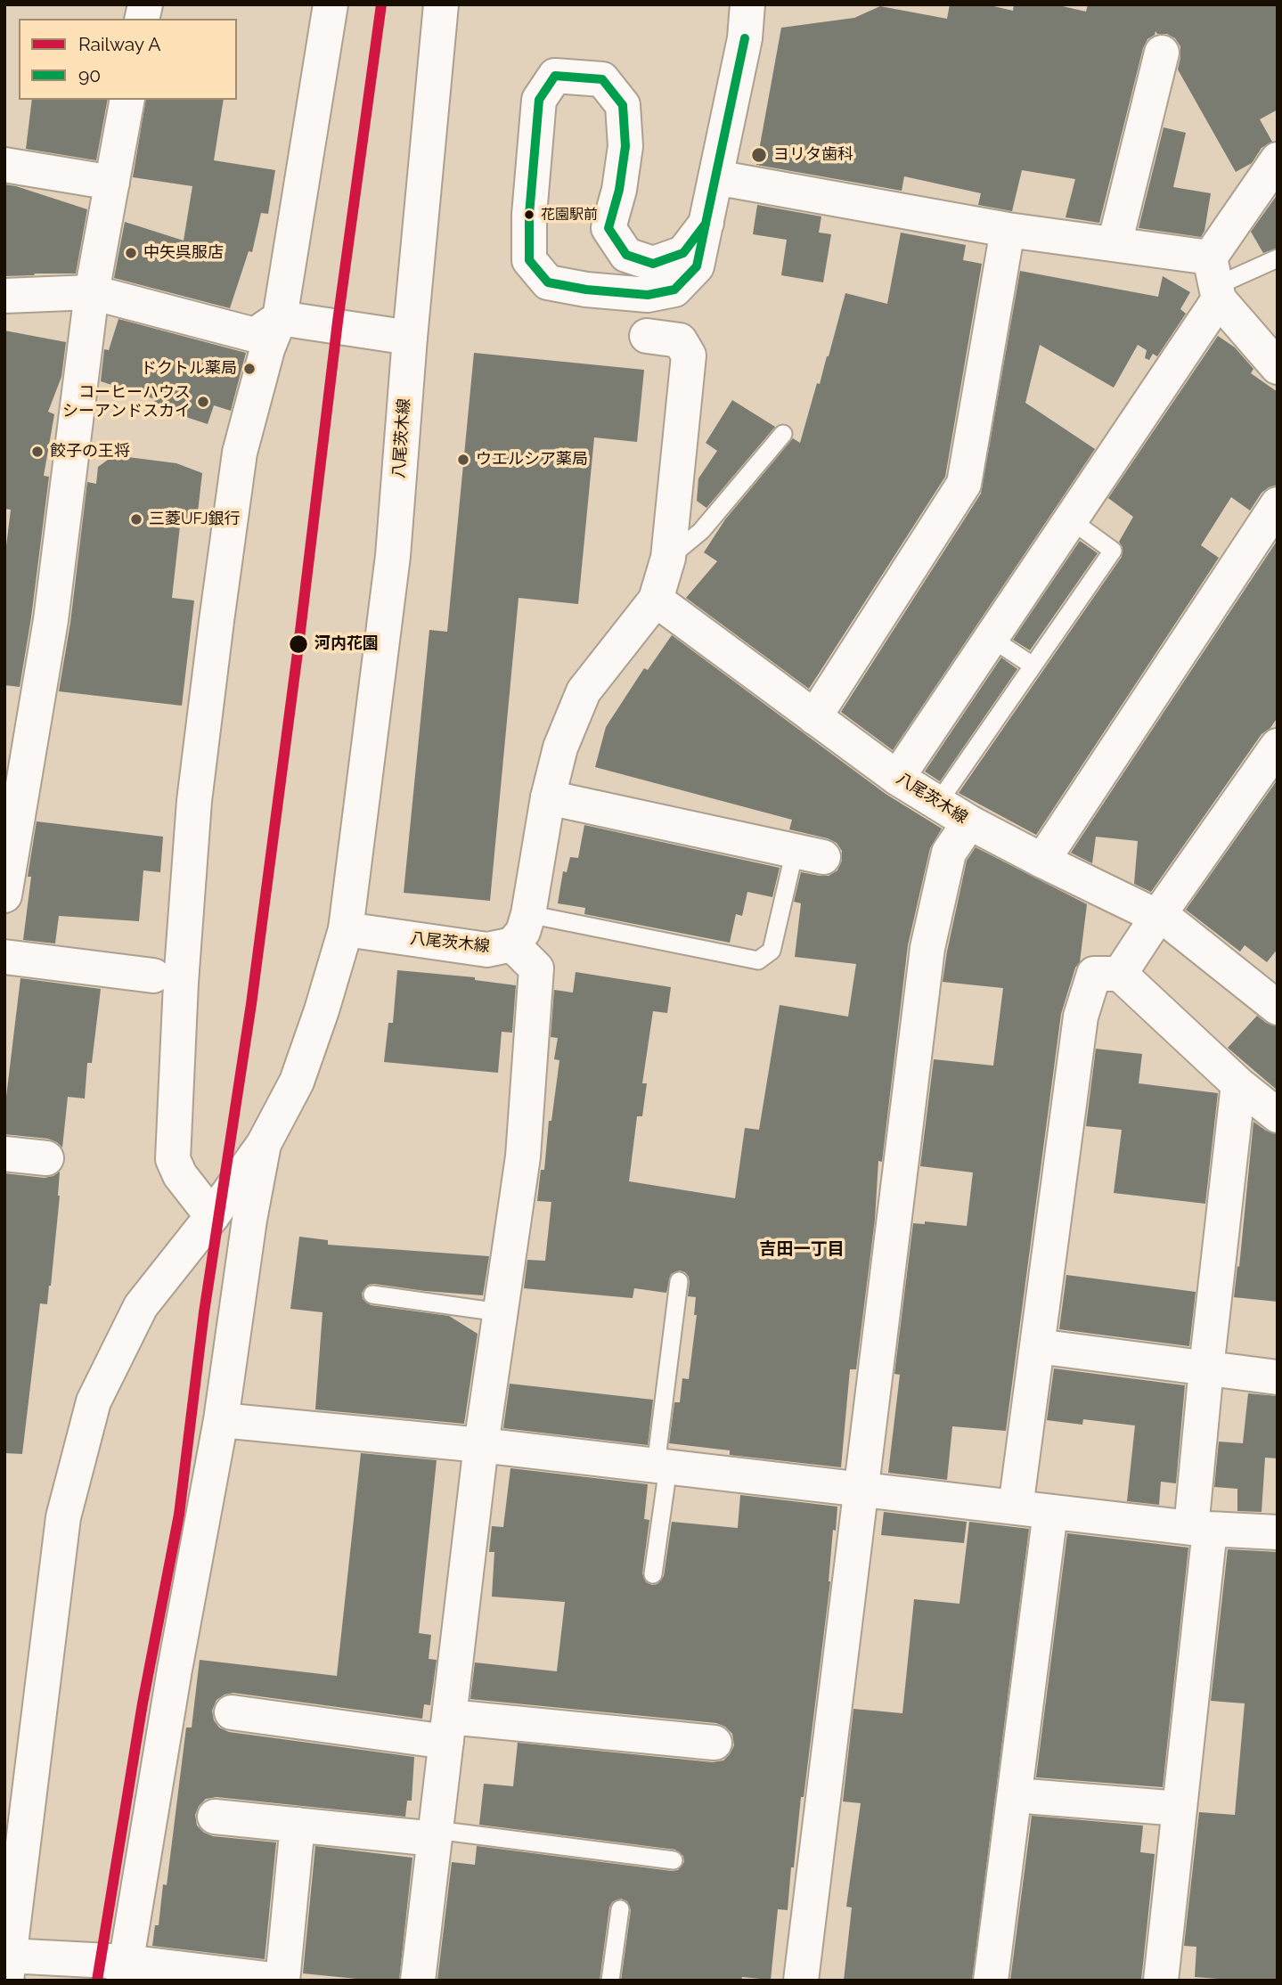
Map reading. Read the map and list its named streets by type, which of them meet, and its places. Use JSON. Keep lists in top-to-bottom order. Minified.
{"streets":{"street":["八尾茨木線"]},"districts":["吉田一丁目"],"places":["ヨリタ歯科","花園駅前","中矢呉服店","ドクトル薬局","コーヒーハウス シーアンドスカイ","餃子の王将","ウエルシア薬局","三菱UFJ銀行","河内花園"],"lines":["rail line A","transit line 90"],"legend":["Railway A","90"]}
